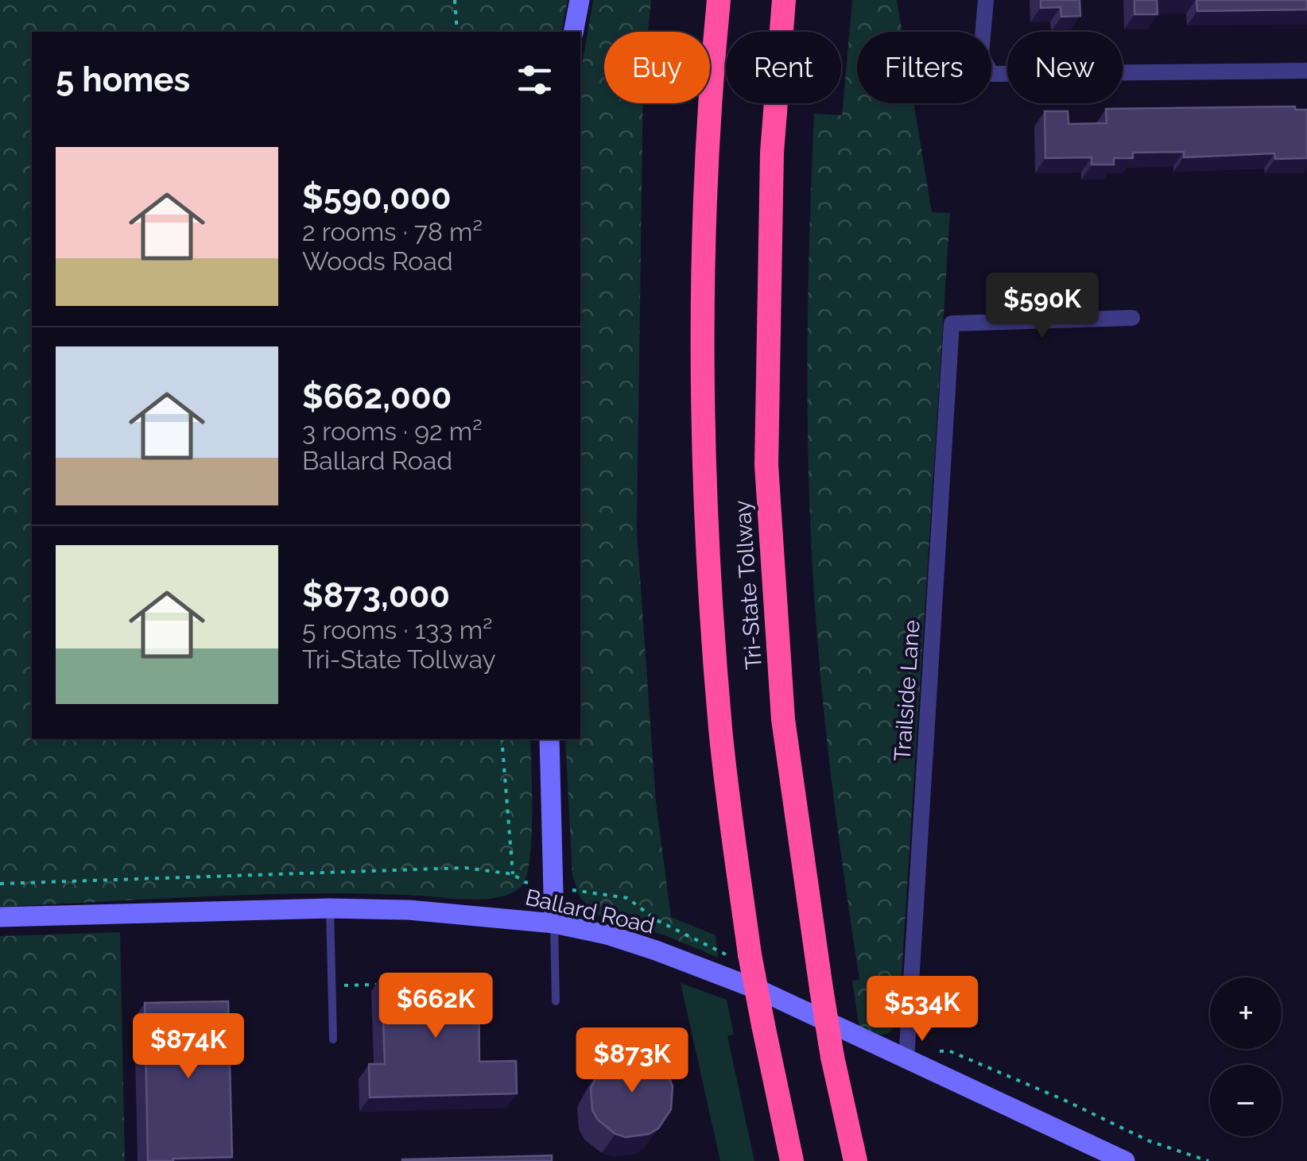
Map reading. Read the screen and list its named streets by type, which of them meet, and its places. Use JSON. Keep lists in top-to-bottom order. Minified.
{"streets":{"highway":["Tri-State Tollway"],"street":["Trailside Lane","Ballard Road"]},"crossings":[["Trailside Lane","Ballard Road"]],"page":{"chip":["Buy","Rent","Filters","New"],"heading":"5 homes","list":[{"name":"$590,000","note":"2 rooms · 78 m² · Woods Road"},{"name":"$662,000","note":"3 rooms · 92 m² · Ballard Road"},{"name":"$873,000","note":"5 rooms · 133 m² · Tri-State Tollway"}],"price":["$590K","$662K","$534K","$874K","$873K"],"map_buttons":["+","−"]}}
